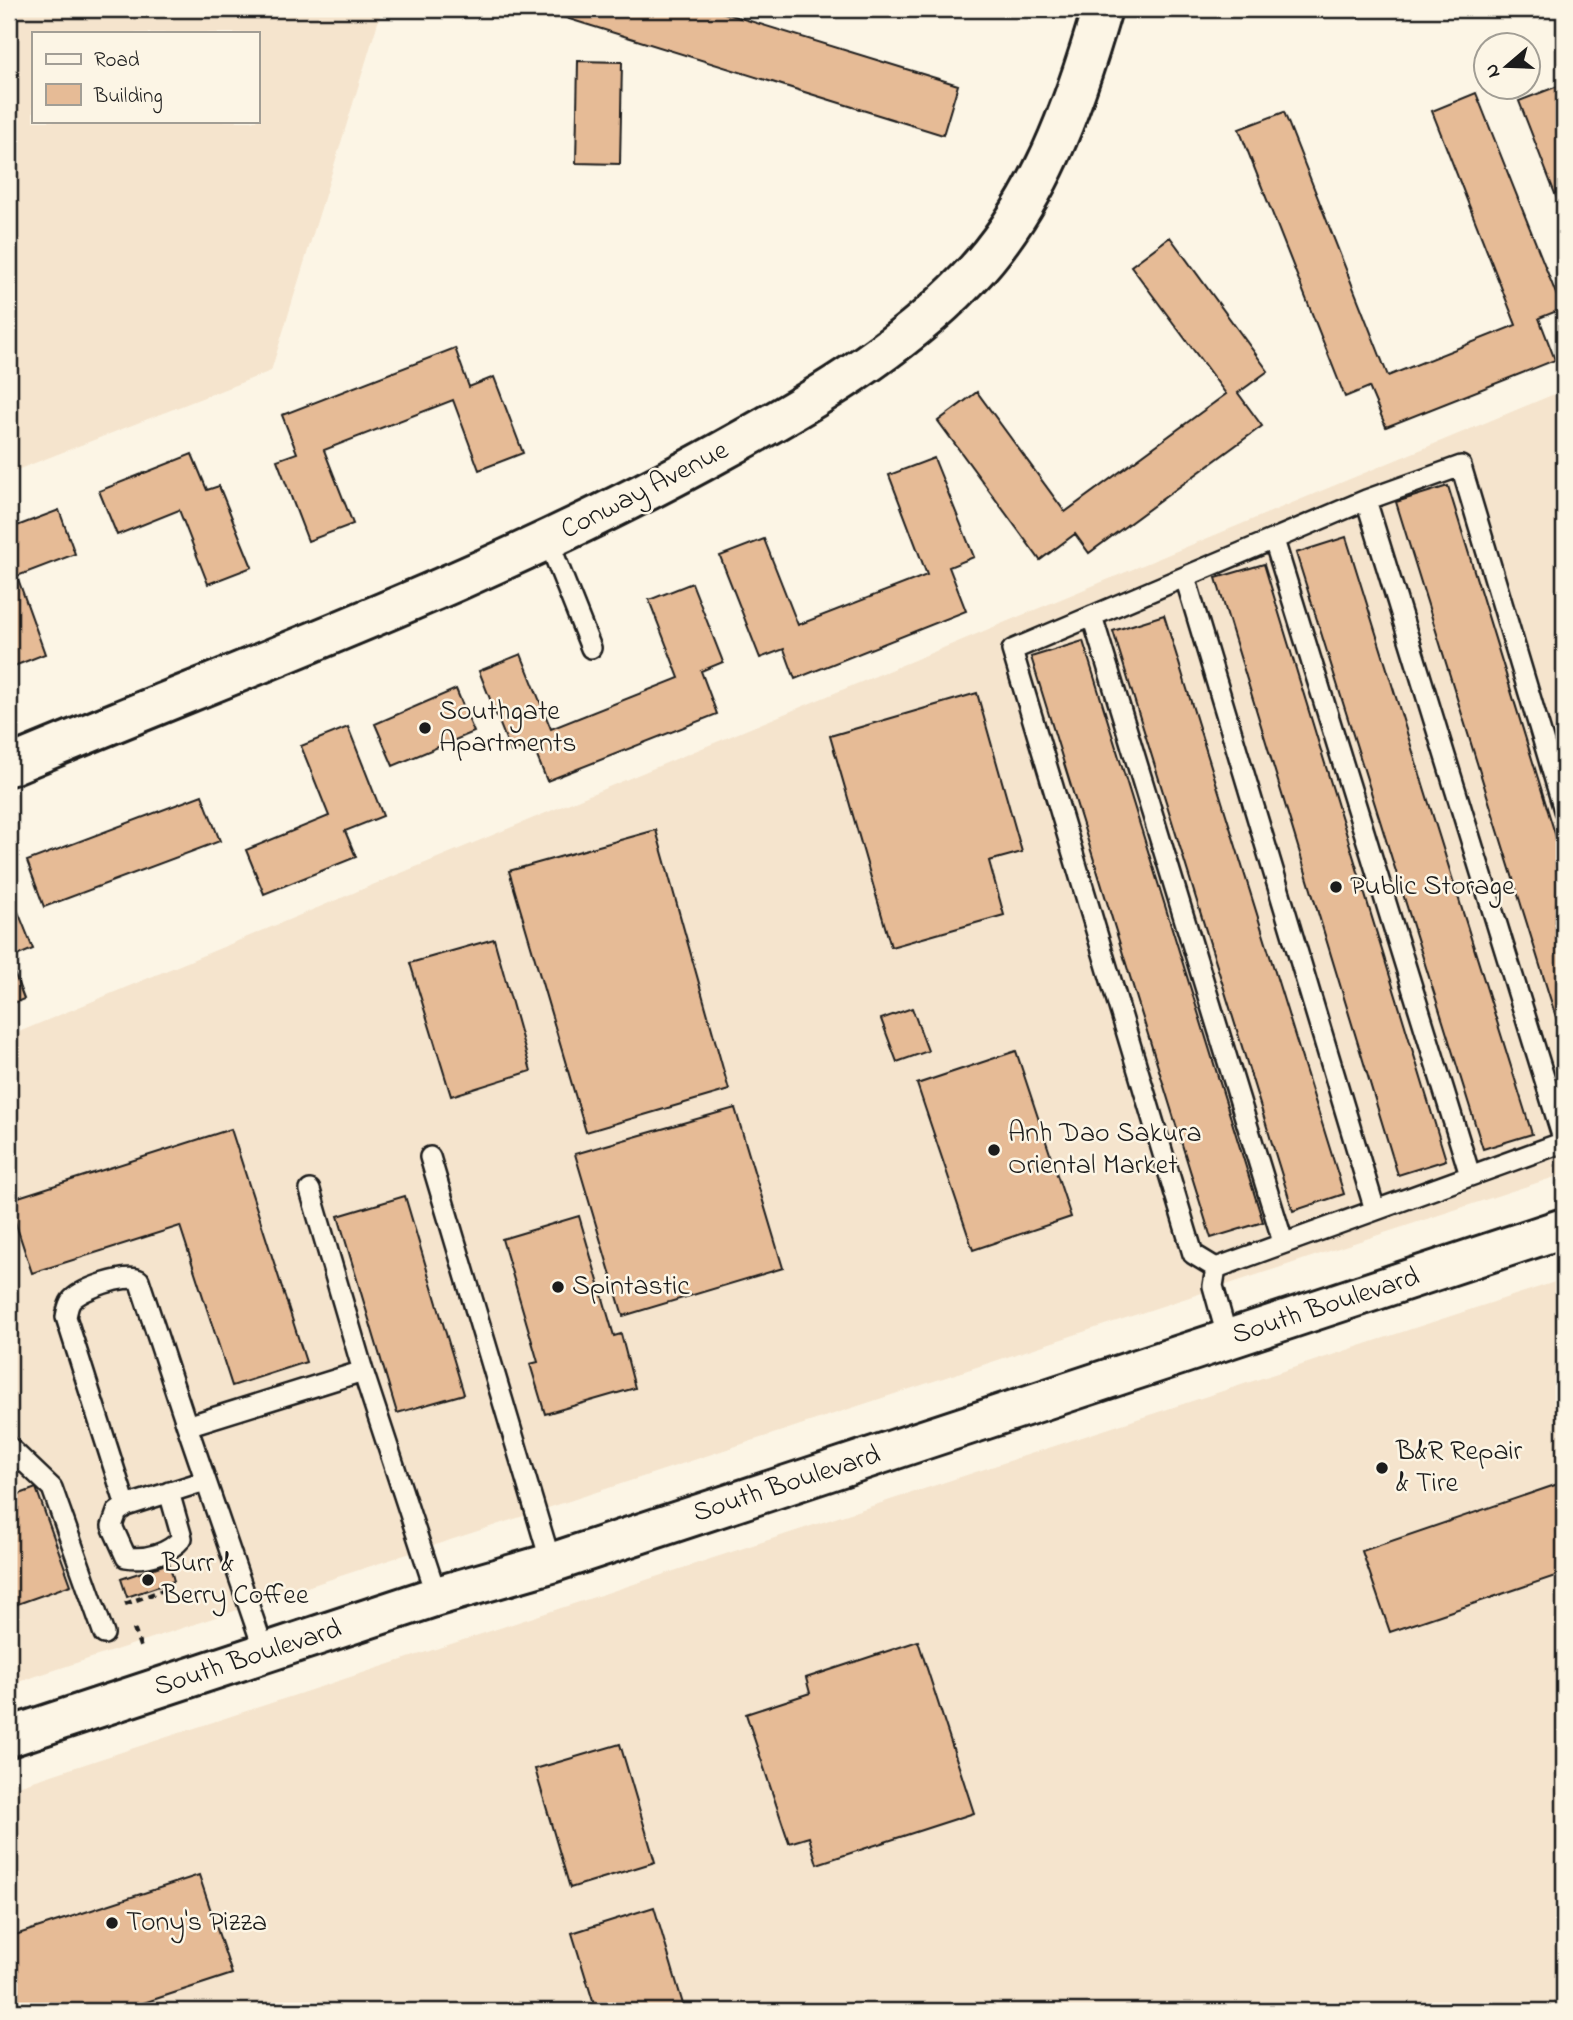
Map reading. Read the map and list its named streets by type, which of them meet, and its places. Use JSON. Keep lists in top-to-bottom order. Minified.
{"streets":{"main road":["Conway Avenue","South Boulevard"]},"places":["Southgate Apartments","Public Storage","Anh Dao Sakura Oriental Market","Spintastic","B&R Repair & Tire","Burr & Berry Coffee","Tony's Pizza"],"legend":["Road","Building"],"north":"left"}
